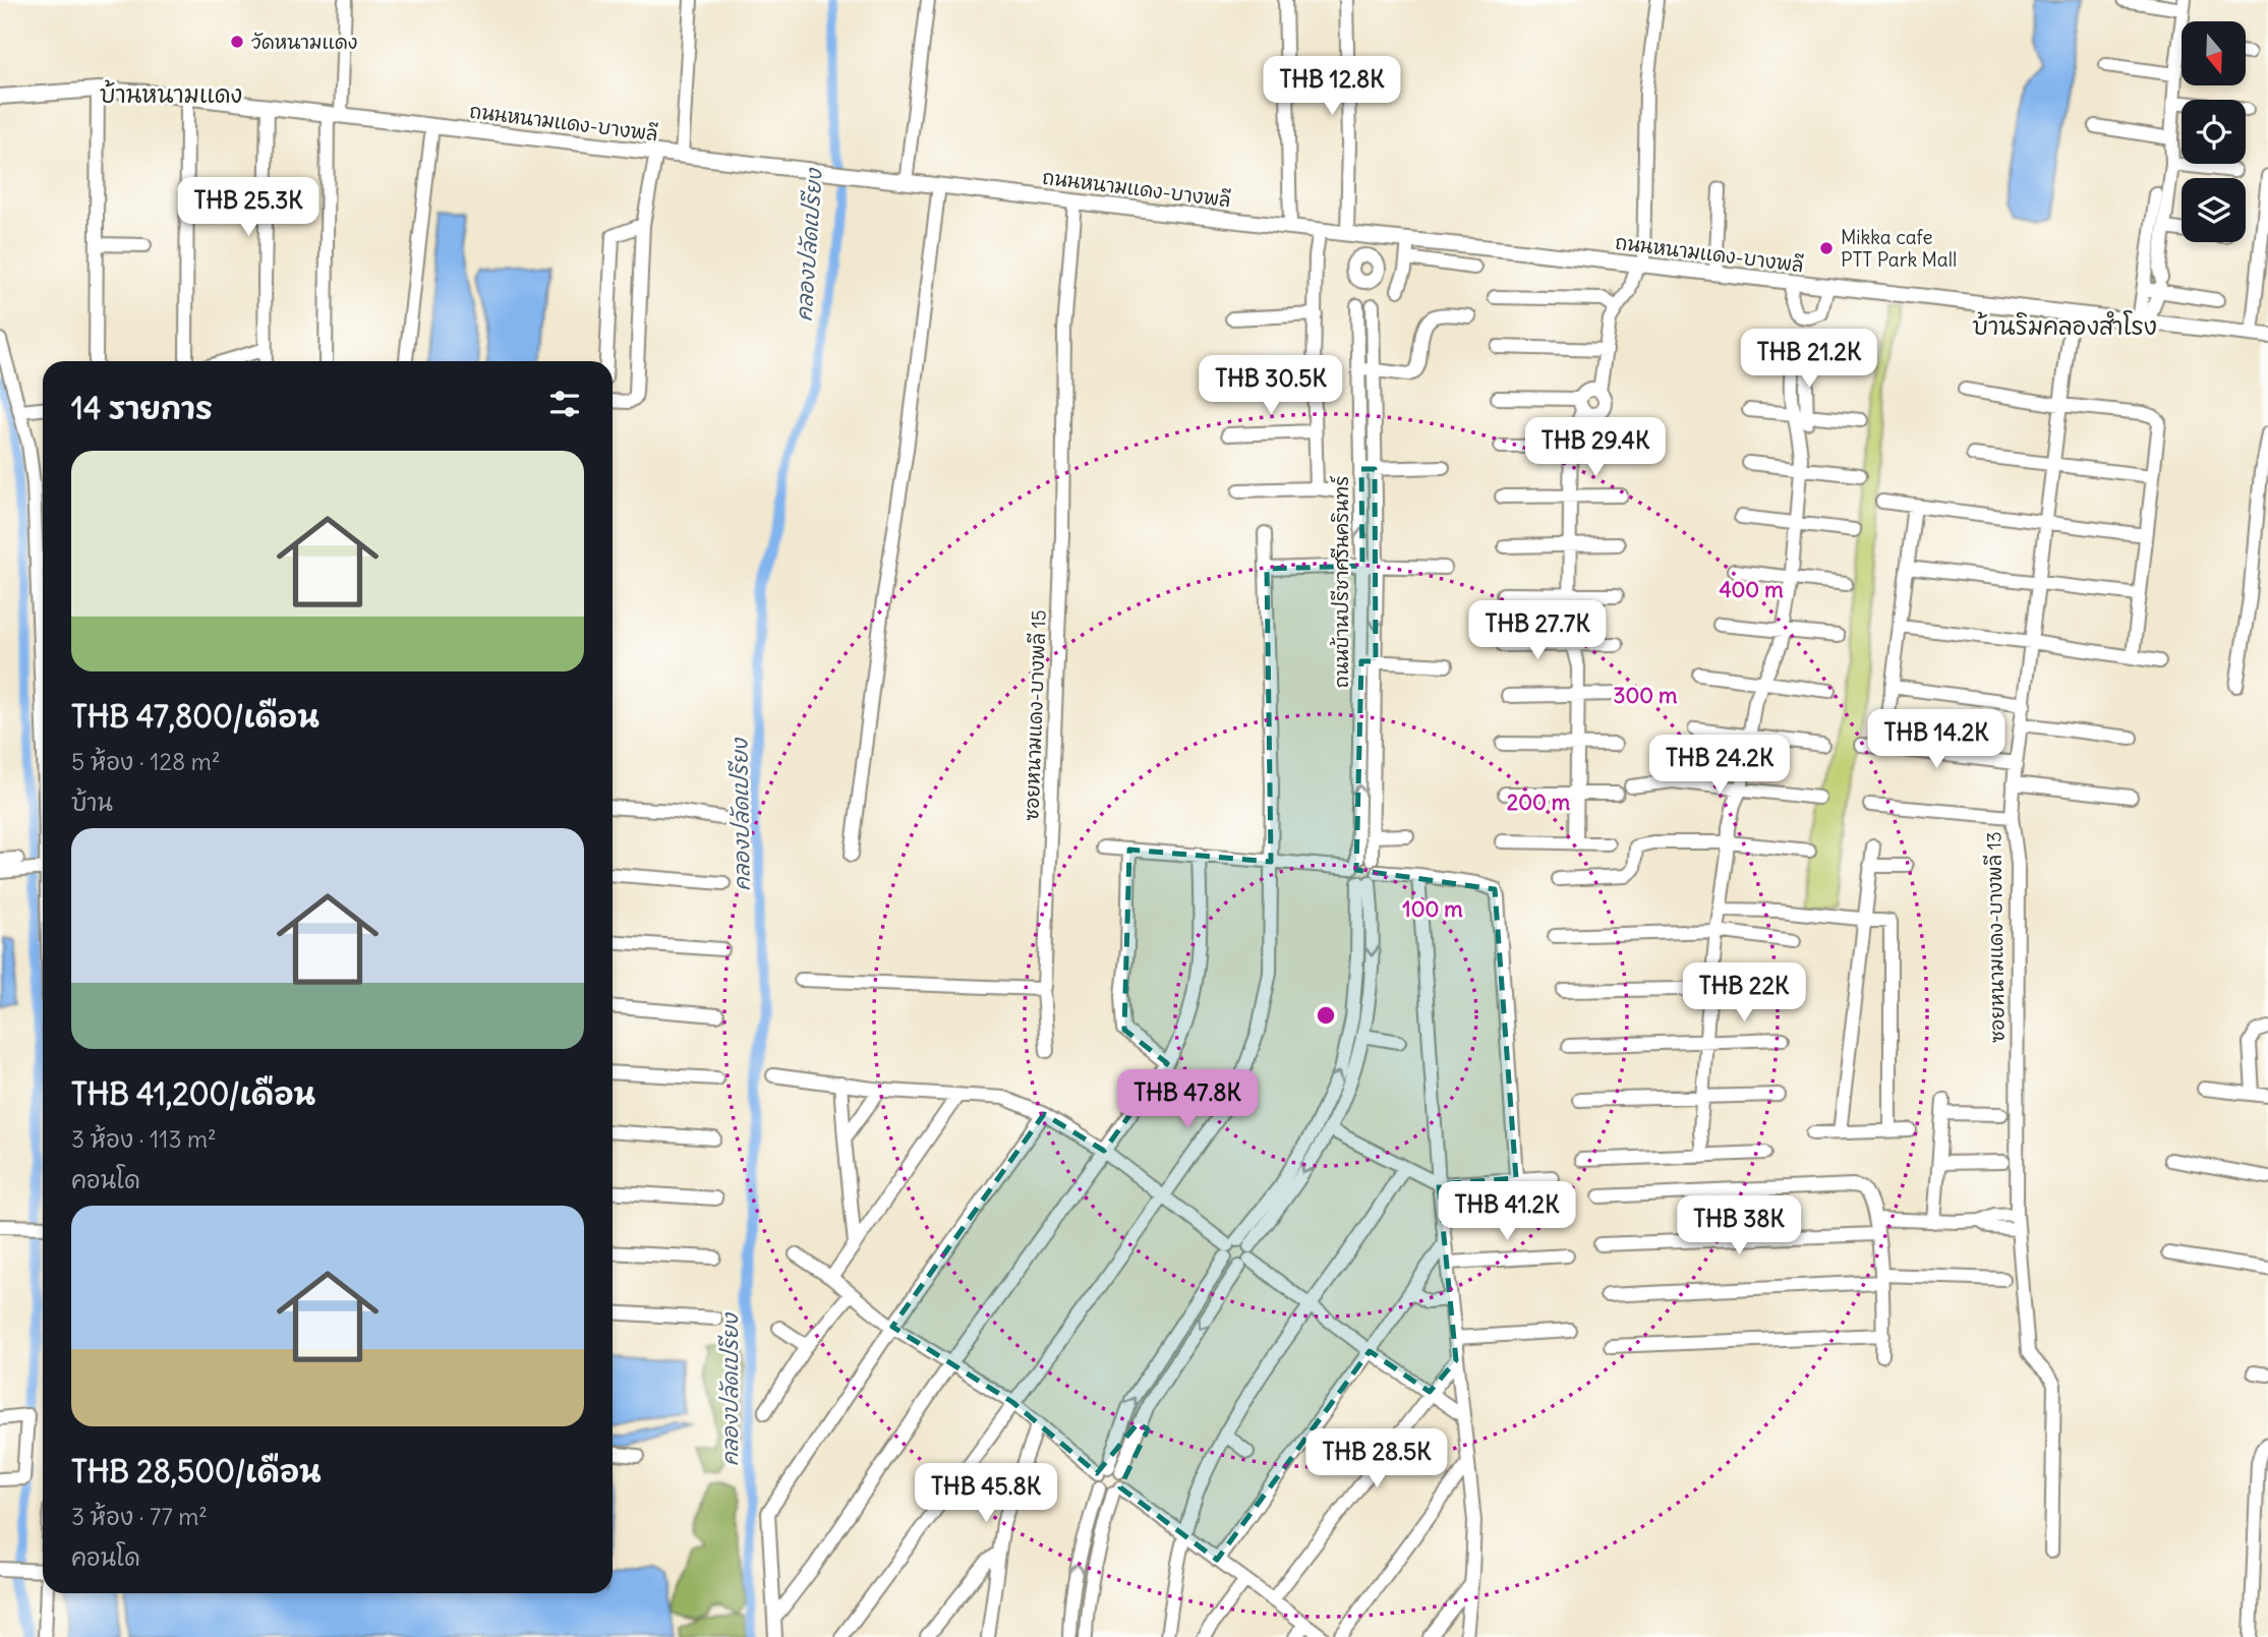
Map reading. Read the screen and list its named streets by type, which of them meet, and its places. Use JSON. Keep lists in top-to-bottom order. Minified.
{"streets":{"main road":["ถนนหนามแดง-บางพลี"],"street":["ถนนบ้านปรีชาศรีนครินทร์","ซอยหนามแดง-บางพลี 15","ซอยหนามแดง-บางพลี 13"]},"crossings":[["ถนนหนามแดง-บางพลี","ซอยหนามแดง-บางพลี 15"],["ถนนหนามแดง-บางพลี","ซอยหนามแดง-บางพลี 13"]],"districts":["บ้านหนามแดง","บ้านริมคลองสำโรง"],"water":["คลองปลัดเปรียง"],"places":["วัดหนามแดง","Mikka cafe PTT Park Mall"],"north":"bottom","page":{"price":["THB 12.8K","THB 25.3K","THB 21.2K","THB 30.5K","THB 29.4K","THB 27.7K","THB 14.2K","THB 24.2K","THB 22K","THB 47.8K","THB 41.2K","THB 38K","THB 28.5K","THB 45.8K"],"heading":"14 รายการ","list":[{"name":"THB 47,800/เดือน","note":"5 ห้อง · 128 m² · บ้าน"},{"name":"THB 41,200/เดือน","note":"3 ห้อง · 113 m² · คอนโด"},{"name":"THB 28,500/เดือน","note":"3 ห้อง · 77 m² · คอนโด"}]},"rings":["400 m","300 m","200 m","100 m"]}
